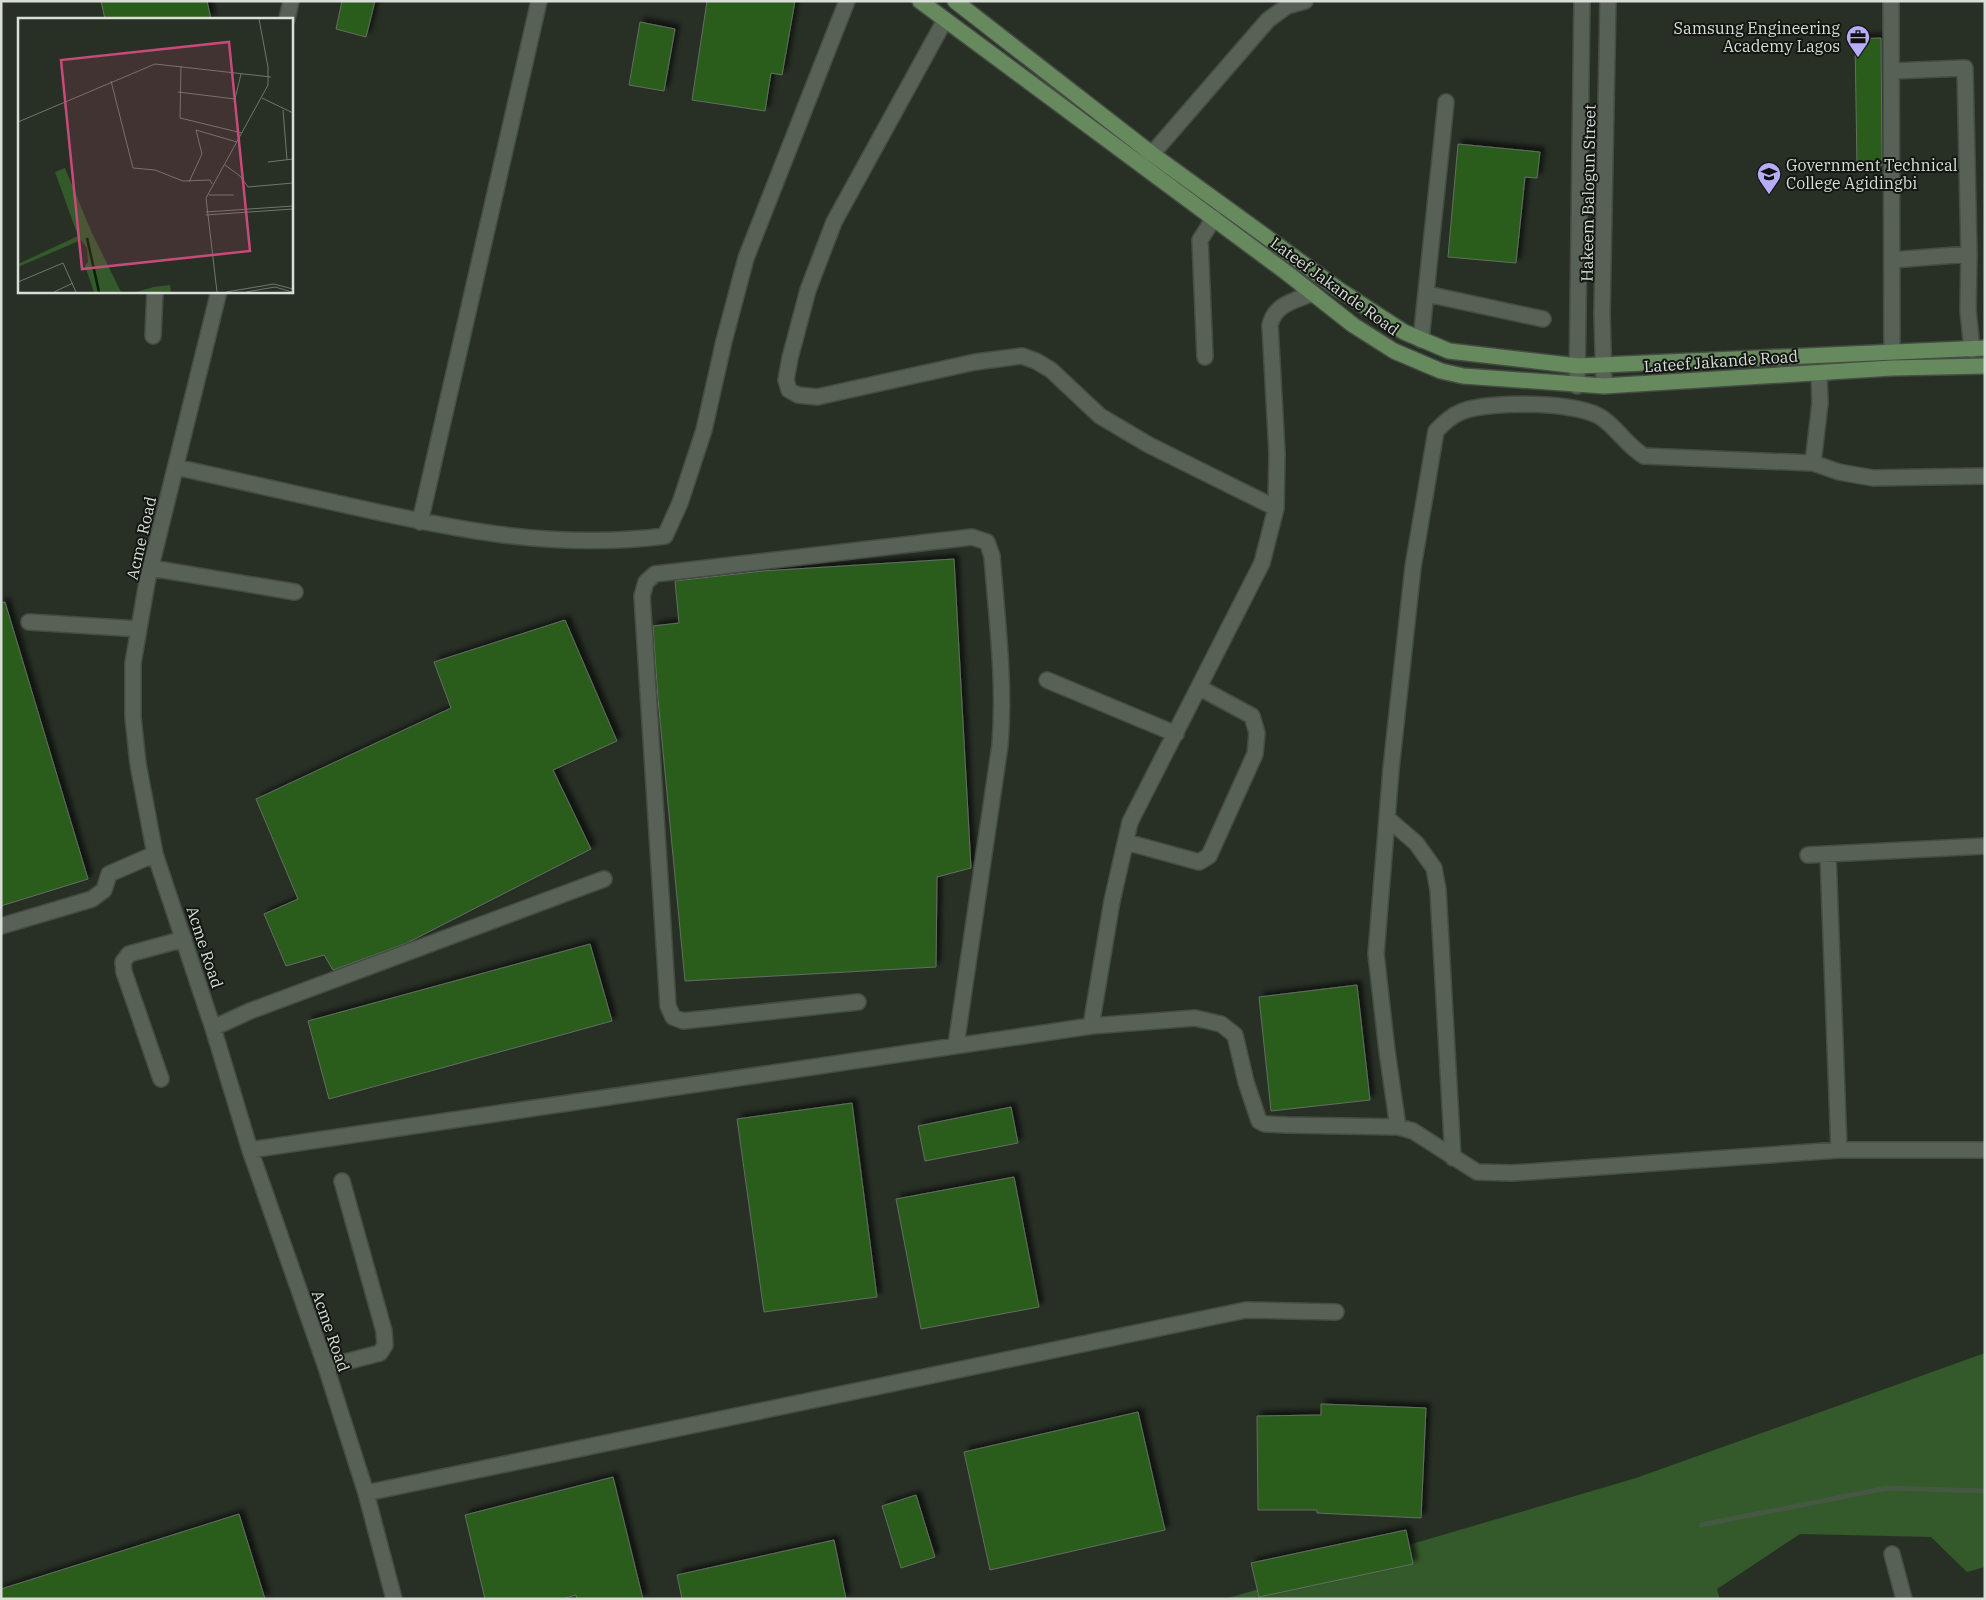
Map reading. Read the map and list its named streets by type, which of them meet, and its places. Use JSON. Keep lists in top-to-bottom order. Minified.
{"streets":{"main road":["Lateef Jakande Road"],"street":["Hakeem Balogun Street","Acme Road"]},"crossings":[["Hakeem Balogun Street","Lateef Jakande Road"]],"places":{"office":["Samsung Engineering Academy Lagos"],"school or university":["Government Technical College Agidingbi"]}}
